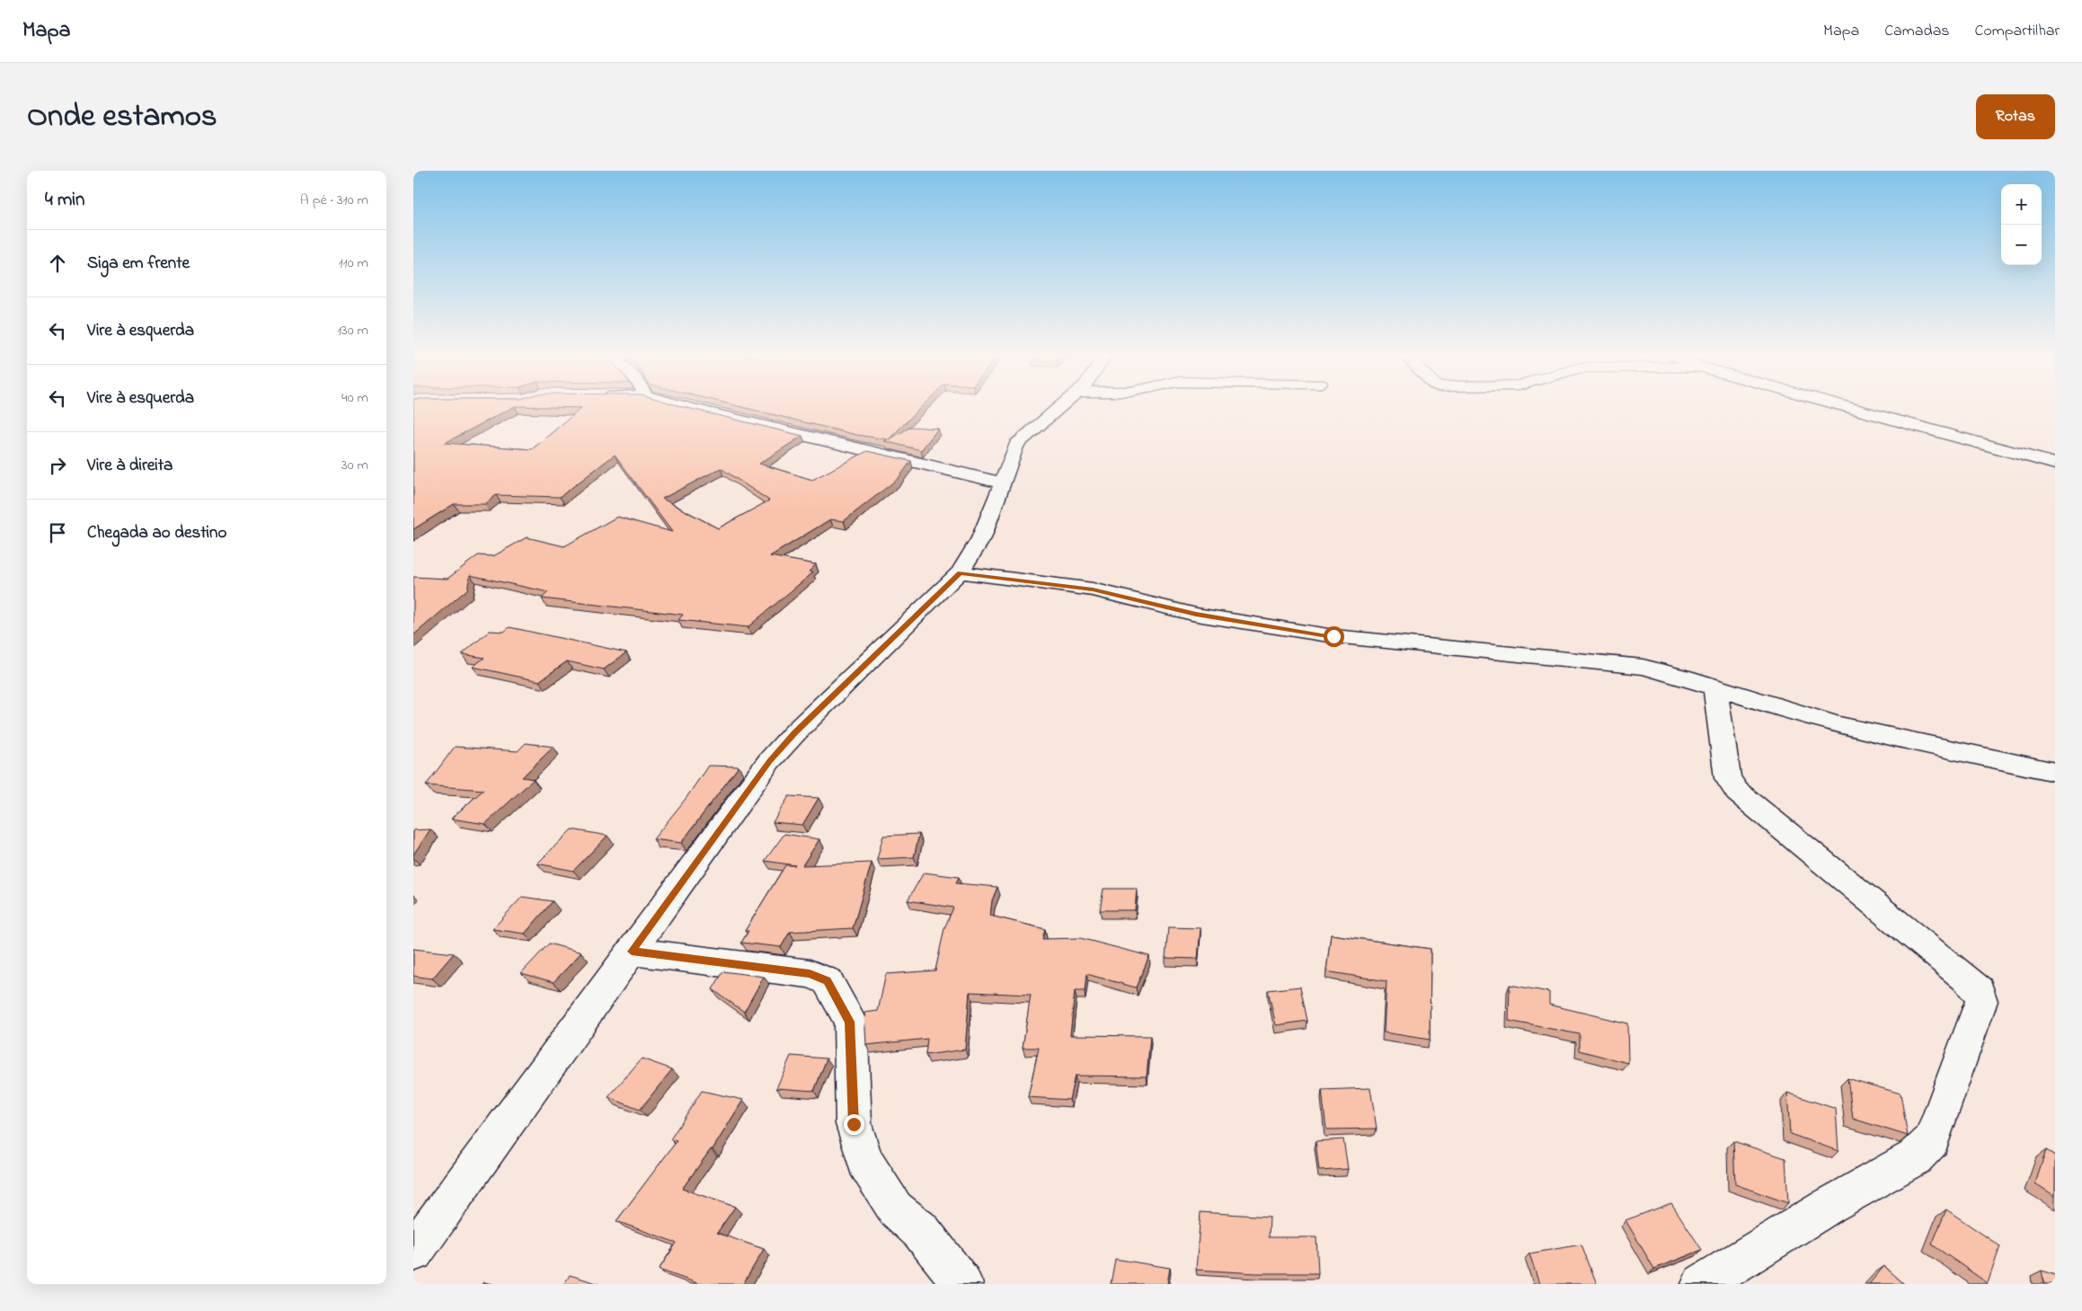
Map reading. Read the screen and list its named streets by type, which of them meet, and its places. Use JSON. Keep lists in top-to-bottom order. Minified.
{"page":{"header":"Mapa","nav":["Mapa","Camadas","Compartilhar"],"title":"Onde estamos","buttons":"Rotas","heading":["4 min","A pé · 310 m"],"map_buttons":["+","−"],"list":[["Siga em frente","110 m"],["Vire à esquerda","130 m"],["Vire à esquerda","40 m"],["Vire à direita","30 m"],"Chegada ao destino"]}}
